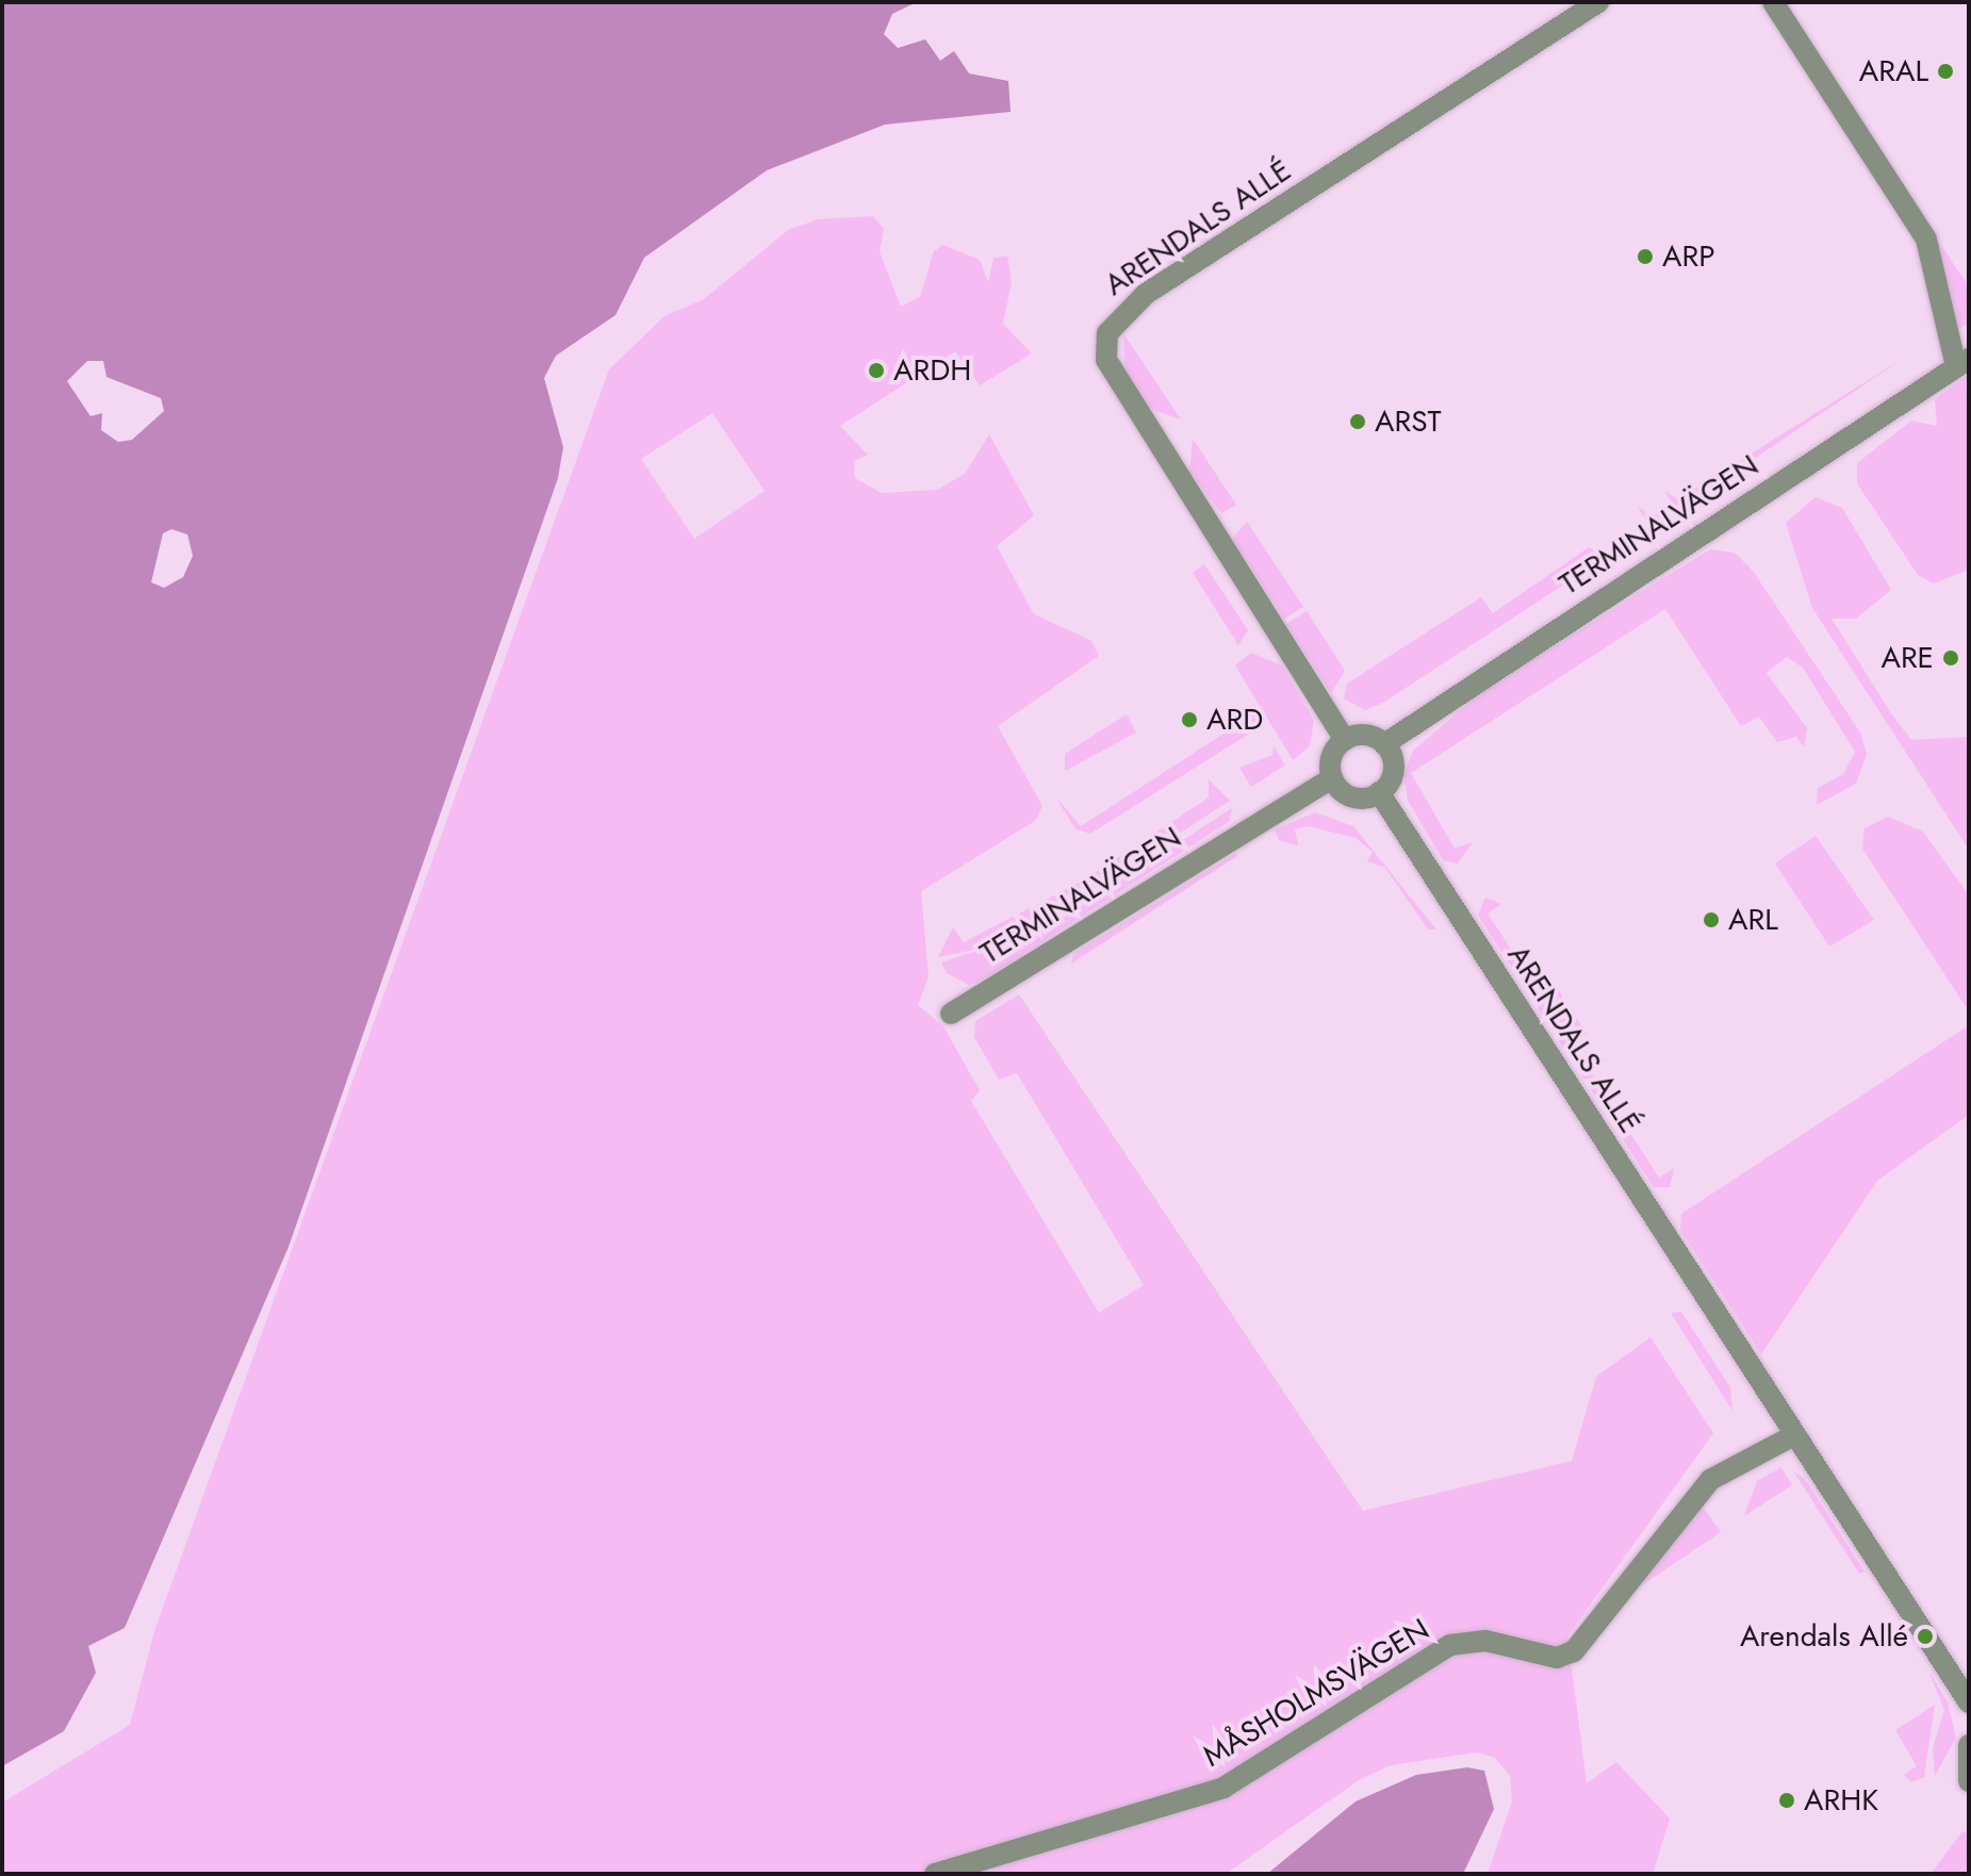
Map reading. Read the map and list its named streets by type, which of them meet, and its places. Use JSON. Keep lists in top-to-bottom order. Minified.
{"streets":{"street":["ARENDALS ALLÉ","TERMINALVÄGEN","MÅSHOLMSVÄGEN"]},"crossings":[["ARENDALS ALLÉ","TERMINALVÄGEN"],["ARENDALS ALLÉ","MÅSHOLMSVÄGEN"]],"places":["ARAL","ARP","ARDH","ARST","ARE","ARD","ARL","Arendals Allé","ARHK"]}
